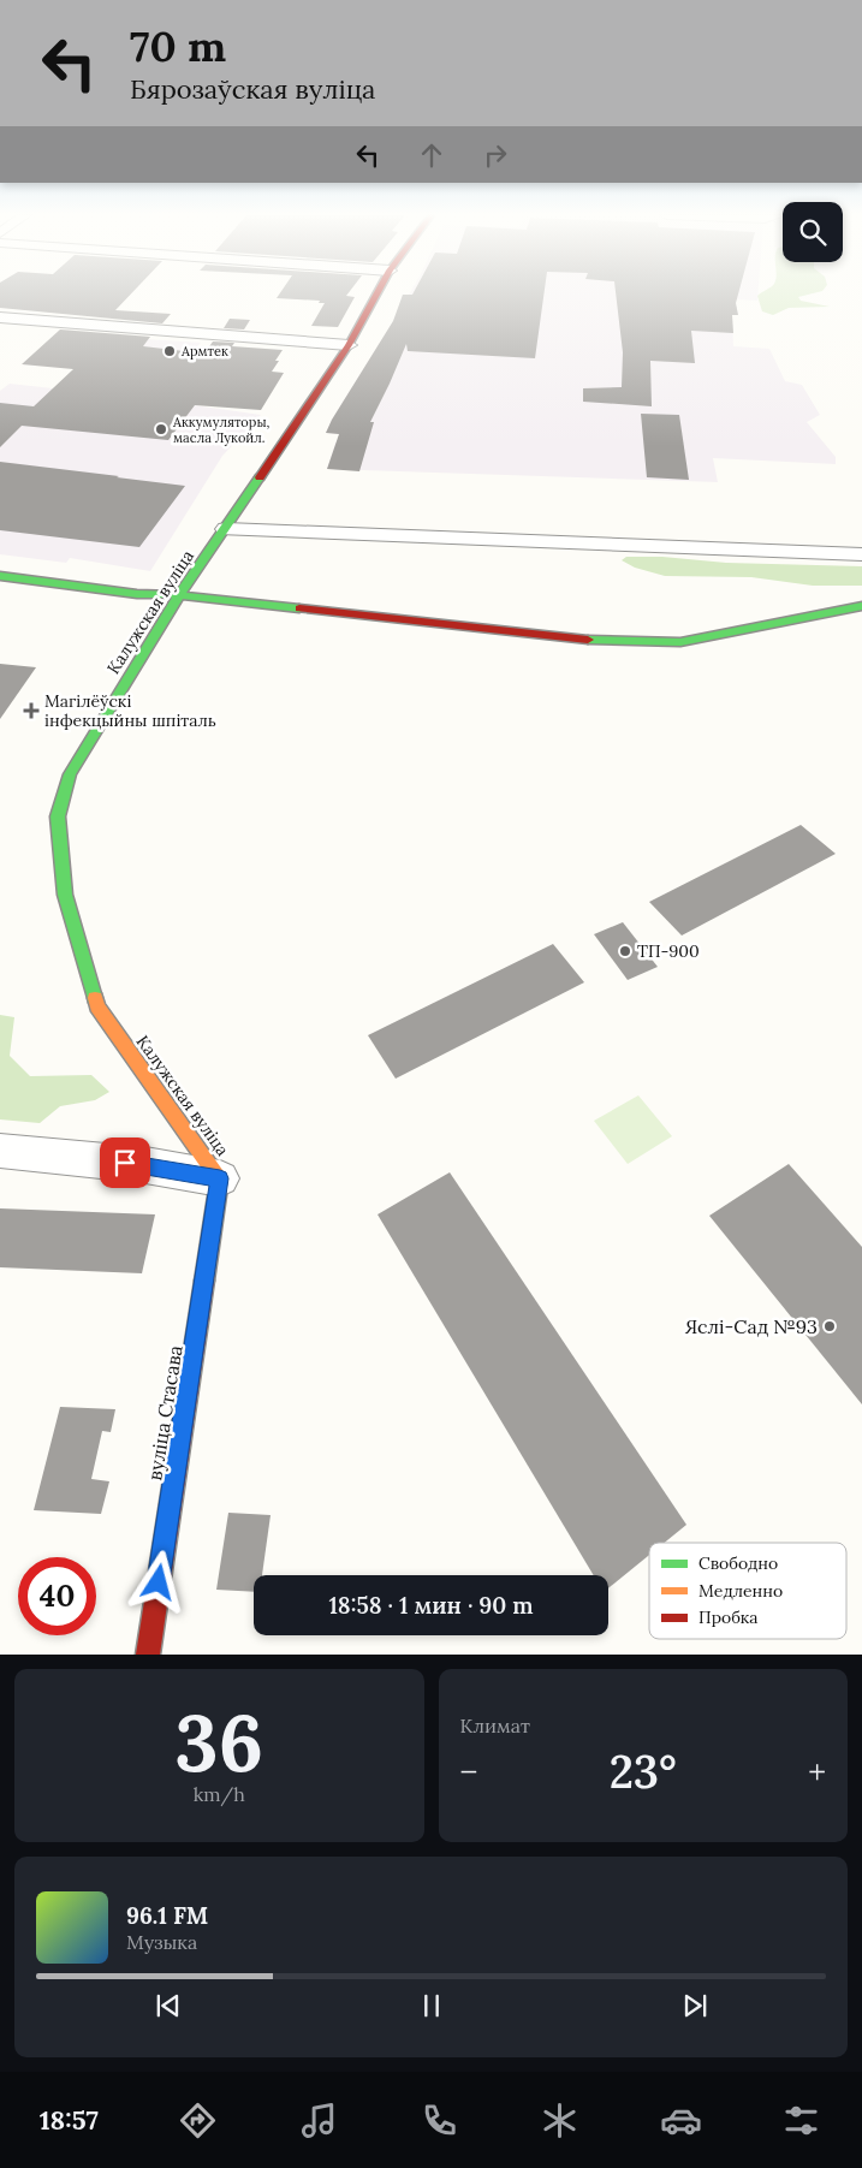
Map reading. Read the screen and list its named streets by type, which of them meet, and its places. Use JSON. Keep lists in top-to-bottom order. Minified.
{"streets":{"street":["Калужская вуліца","вуліца Стасава"]},"crossings":[["Калужская вуліца","вуліца Стасава"]],"places":{"other":["Армтек","Аккумуляторы, масла Лукойл.","ТП-900","Яслі-Сад №93"],"health":["Магілёўскі інфекцыйны шпіталь"]},"legend":["Свободно","Медленно","Пробка"],"page":{"turn":["70 m","Бярозаўская вуліца"],"limit":"40","trip":"18:58 · 1 мин · 90 m","tile":[["36","km/h"],"Климат"],"heat":["−","23°","+"],"song":["96.1 FM","Музыка"],"tabs":"18:57"}}
